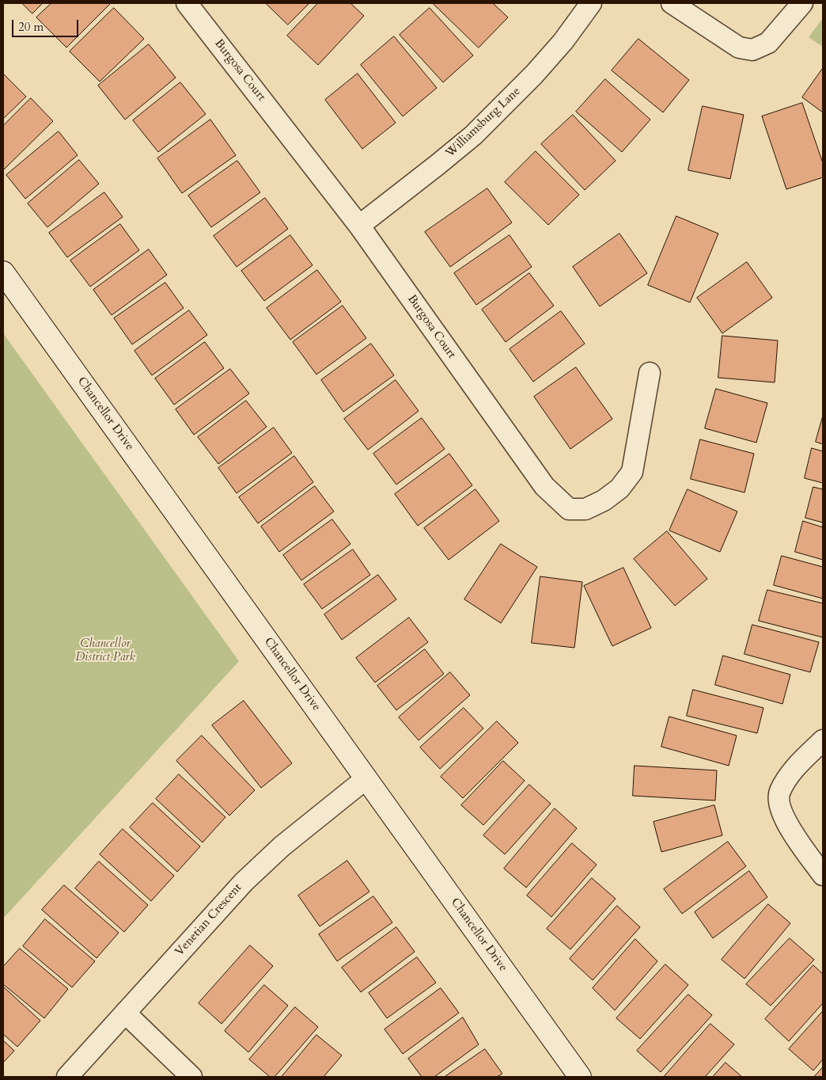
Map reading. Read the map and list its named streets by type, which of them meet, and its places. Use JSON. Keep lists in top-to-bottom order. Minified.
{"streets":{"street":["Burgosa Court","Williamsburg Lane","Chancellor Drive","Venetian Crescent"]},"crossings":[["Burgosa Court","Williamsburg Lane"],["Chancellor Drive","Venetian Crescent"]],"parks":["Chancellor District Park"],"scale_bar":"20 m"}
